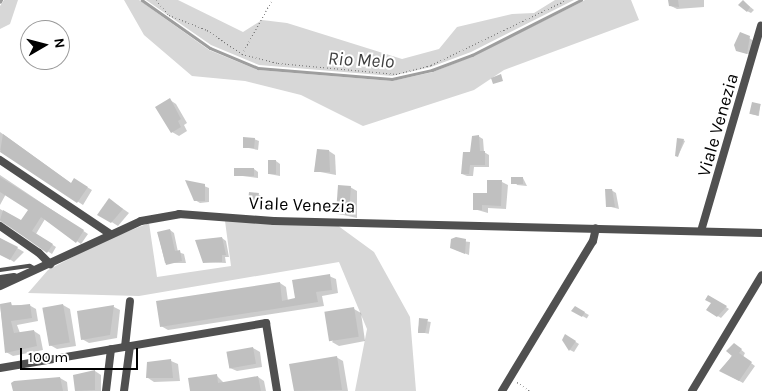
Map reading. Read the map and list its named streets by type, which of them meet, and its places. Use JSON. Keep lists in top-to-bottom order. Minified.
{"streets":{"street":["Viale Venezia"]},"water":["Rio Melo"],"scale_bar":"100 m","north":"right"}
